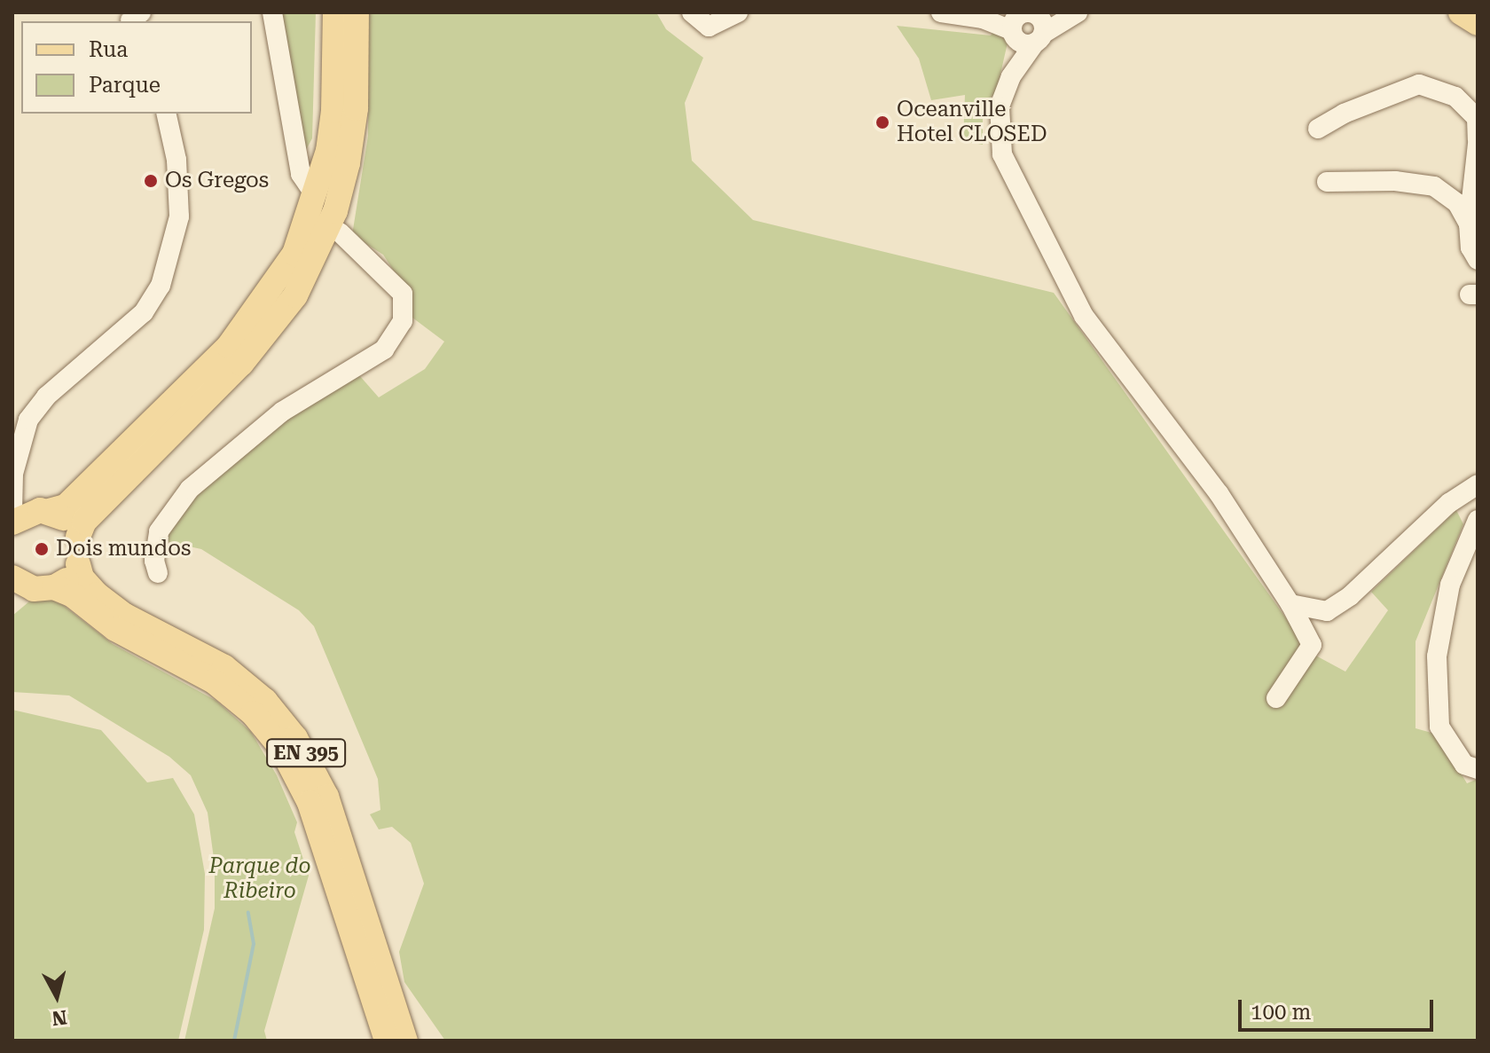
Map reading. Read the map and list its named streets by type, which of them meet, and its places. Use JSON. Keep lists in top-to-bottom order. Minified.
{"streets":{"main road":["EN 395"]},"parks":["Parque do Ribeiro"],"places":["Oceanville Hotel CLOSED","Os Gregos","Dois mundos"],"legend":["Rua","Parque"],"scale_bar":"100 m","north":"bottom"}
